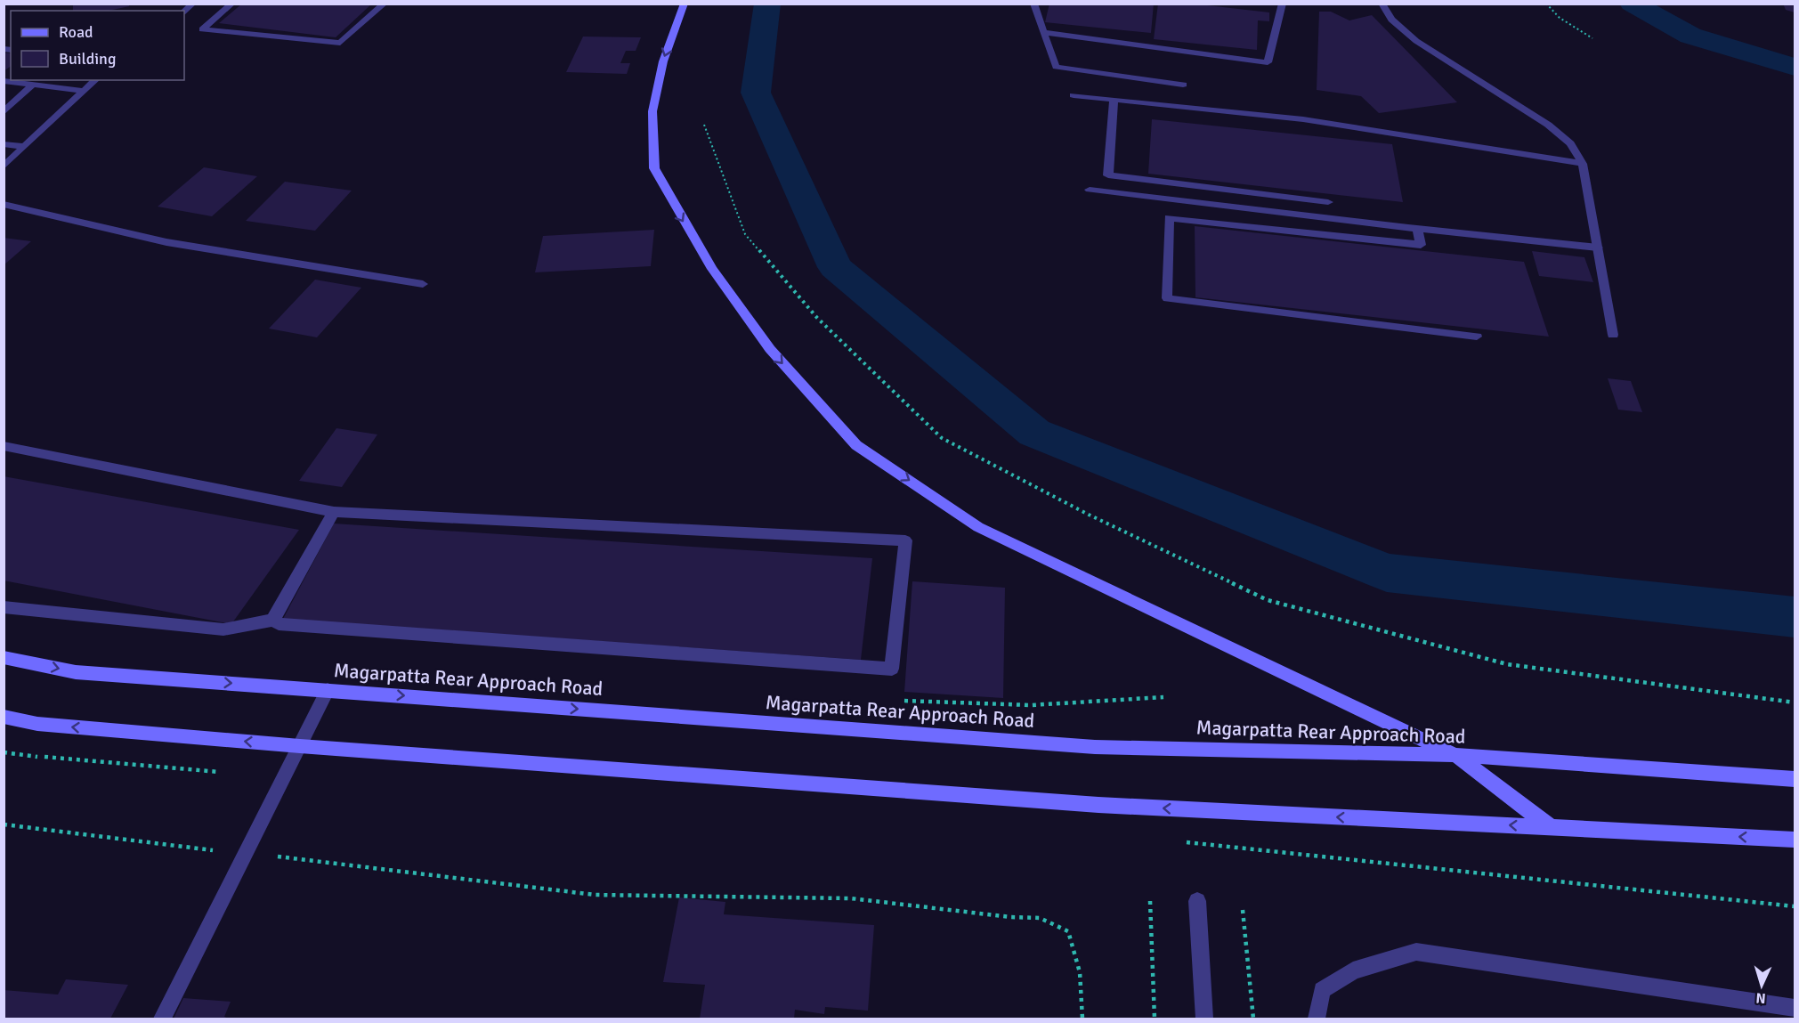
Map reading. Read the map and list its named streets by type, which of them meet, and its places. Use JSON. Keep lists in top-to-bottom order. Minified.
{"streets":{"street":["Magarpatta Rear Approach Road"]},"legend":["Road","Building"],"north":"bottom"}
